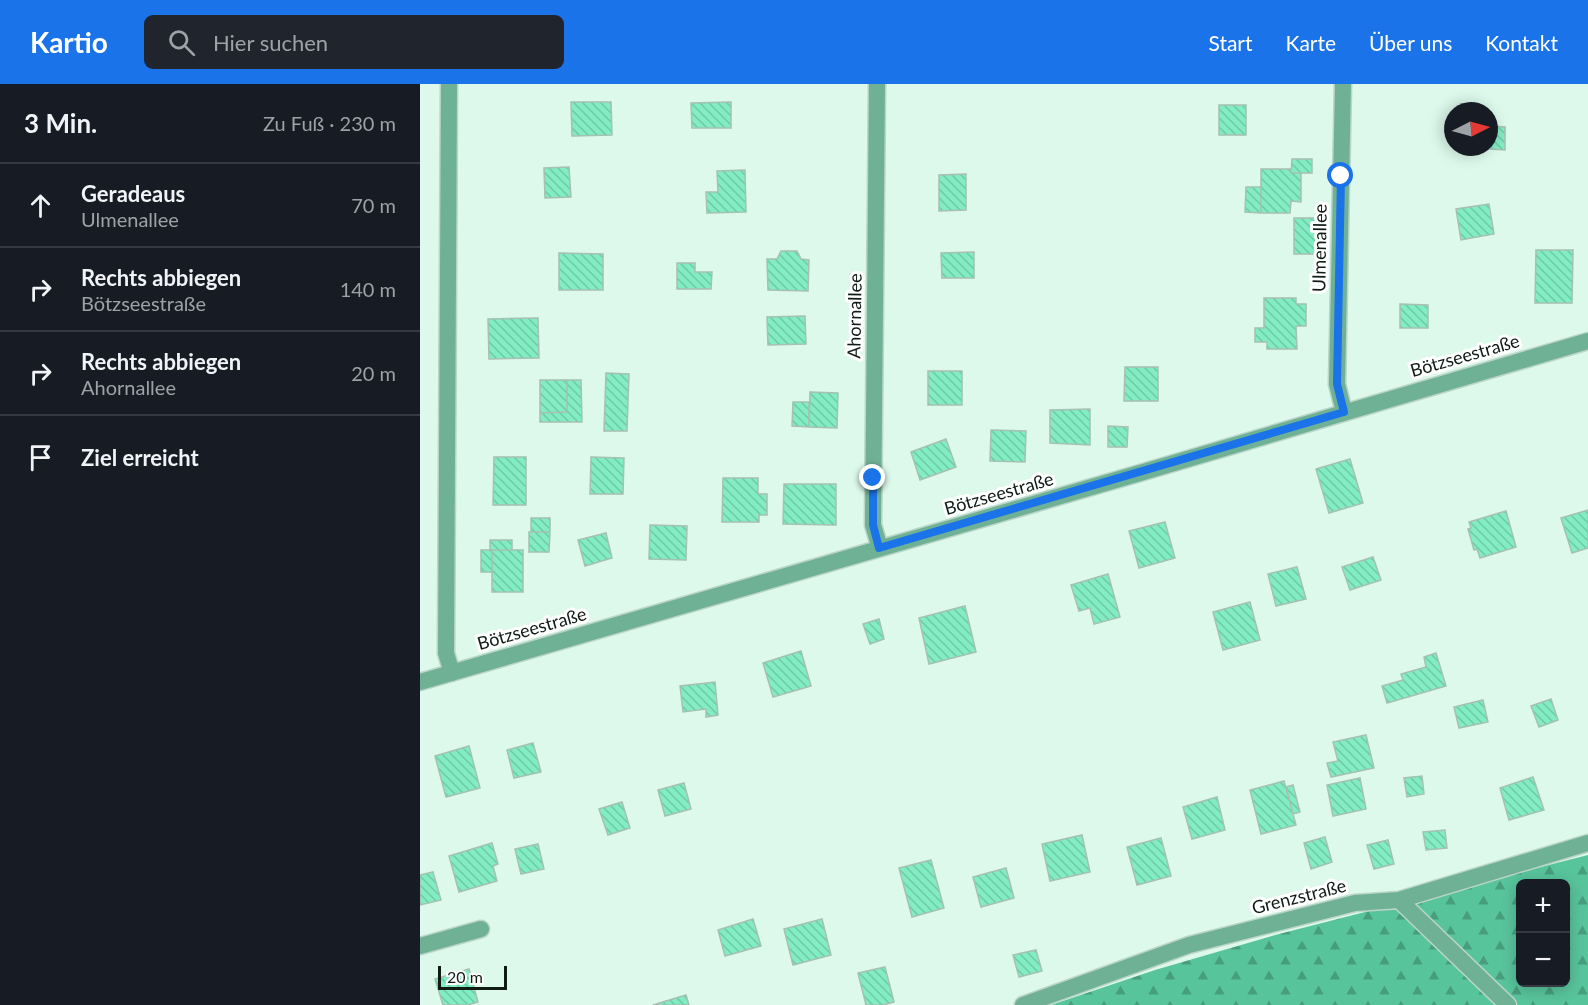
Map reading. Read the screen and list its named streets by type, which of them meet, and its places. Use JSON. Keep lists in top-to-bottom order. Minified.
{"streets":{"street":["Ulmenallee","Ahornallee","Bötzseestraße","Grenzstraße"]},"crossings":[["Ulmenallee","Bötzseestraße"],["Ahornallee","Bötzseestraße"]],"scale_bar":"20 m","north":"right","page":{"header":"Kartio","search":"Hier suchen","nav":["Start","Karte","Über uns","Kontakt"],"heading":["3 Min.","Zu Fuß · 230 m"],"list":[["Geradeaus","Ulmenallee","70 m"],["Rechts abbiegen","Bötzseestraße","140 m"],["Rechts abbiegen","Ahornallee","20 m"],"Ziel erreicht"],"map_buttons":["+","−"],"scale":"20 m"}}
